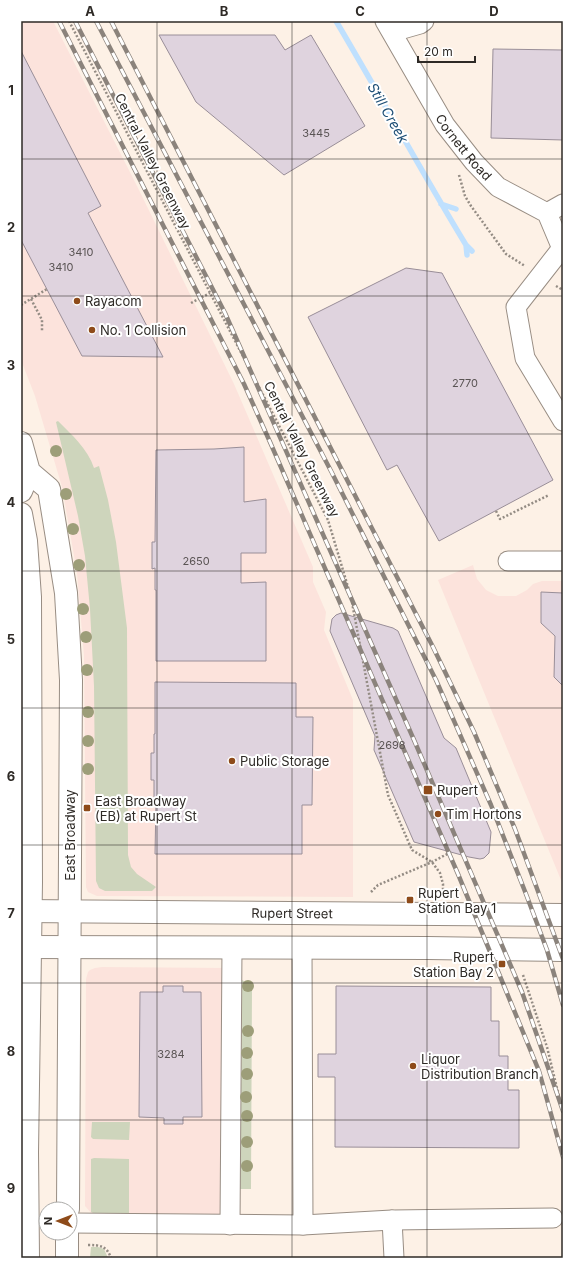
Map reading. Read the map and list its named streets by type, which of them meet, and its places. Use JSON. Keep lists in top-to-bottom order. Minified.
{"streets":{"main road":["East Broadway","Rupert Street"],"street":["Cornett Road"],"path":["Central Valley Greenway"]},"crossings":[["East Broadway","Rupert Street"]],"water":["Still Creek"],"places":{"other":["Rayacom","No. 1 Collision","Public Storage","Tim Hortons","Liquor Distribution Branch"],"transit":["Rupert","East Broadway (EB) at Rupert St","Rupert Station Bay 1","Rupert Station Bay 2"]},"house_numbers":["3445","3410","3410","2770","2650","2698","3284"],"scale_bar":"20 m","north":"left","grid":{"columns":["A","B","C","D"],"rows":["1","2","3","4","5","6","7","8","9"]}}
